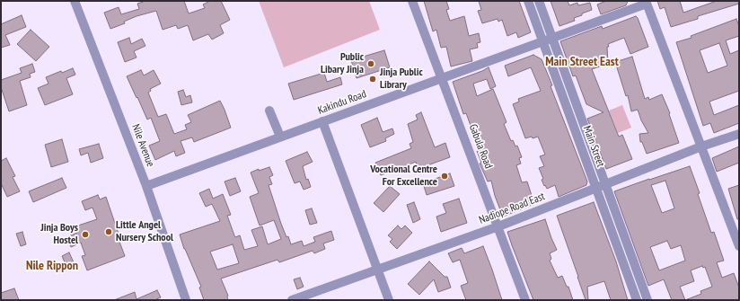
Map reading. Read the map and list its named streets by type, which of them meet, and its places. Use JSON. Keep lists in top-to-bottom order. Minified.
{"streets":{"street":["Kakindu Road","Nile Avenue","Gabula Road","Main Street","Nadiope Road East"]},"crossings":[["Kakindu Road","Nile Avenue"],["Kakindu Road","Gabula Road"],["Kakindu Road","Main Street"],["Gabula Road","Nadiope Road East"],["Main Street","Nadiope Road East"]],"districts":["Main Street East","Nile Rippon"],"places":["Public Libary Jinja","Jinja Public Library","Vocational Centre For Excellence","Little Angel Nursery School","Jinja Boys Hostel"]}
